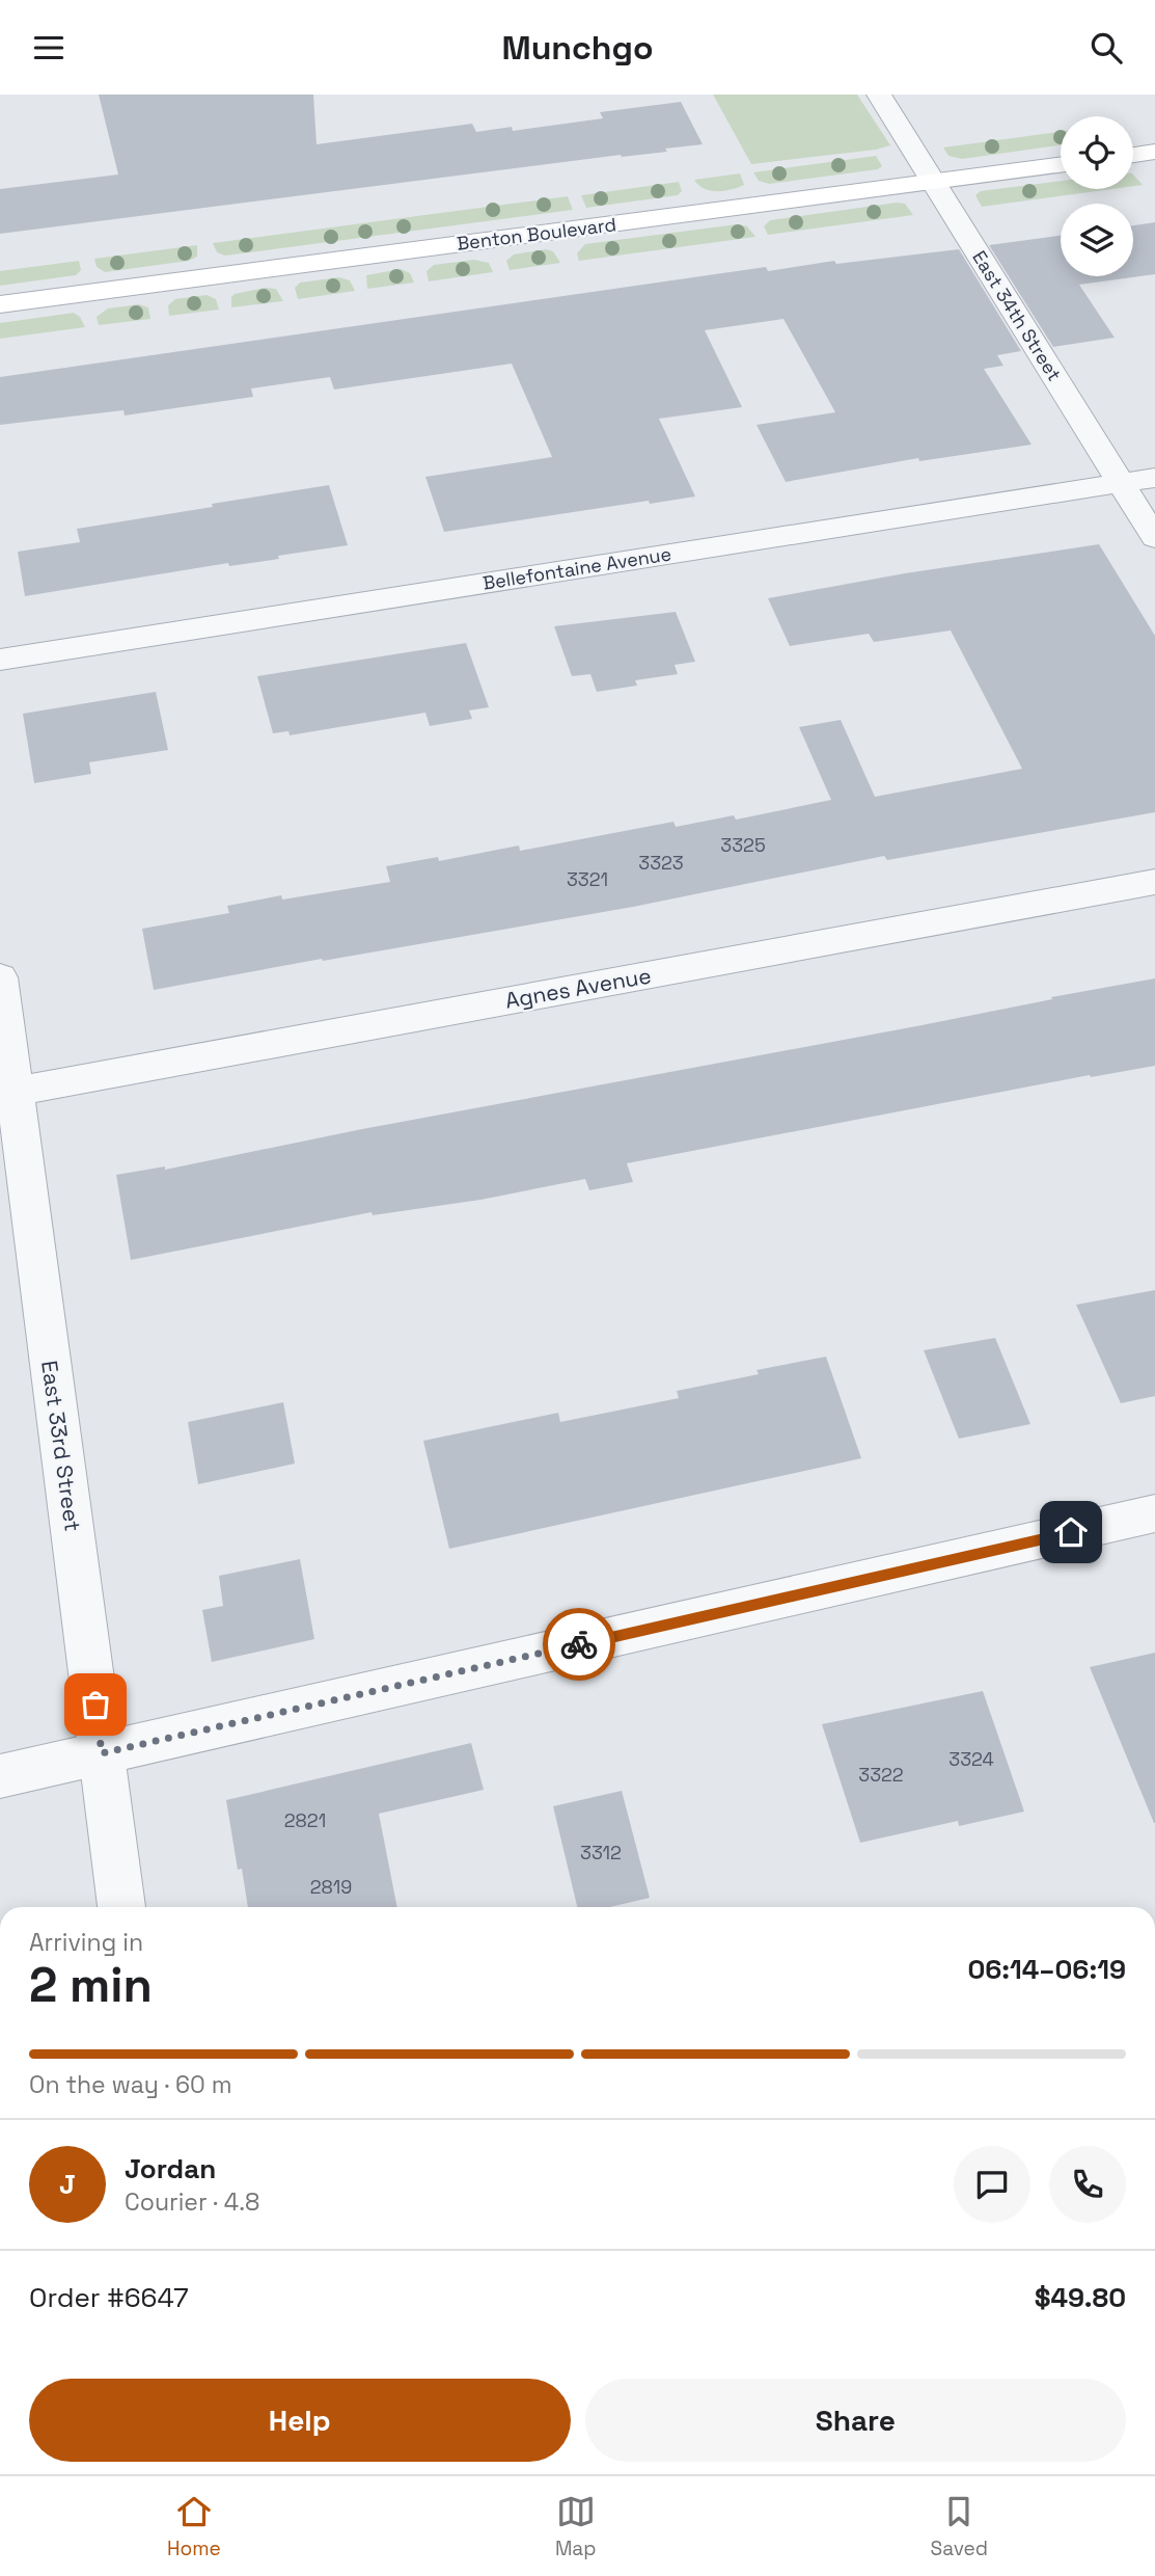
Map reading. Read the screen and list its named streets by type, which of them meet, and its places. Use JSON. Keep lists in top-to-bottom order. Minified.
{"streets":{"main road":["Benton Boulevard"],"street":["East 34th Street","Bellefontaine Avenue","Agnes Avenue","East 33rd Street"]},"crossings":[["Benton Boulevard","East 34th Street"],["East 34th Street","Bellefontaine Avenue"],["Agnes Avenue","East 33rd Street"]],"house_numbers":["3325","3323","3321","3324","3322","2821","3312","2819"],"page":{"header":"Munchgo","heading":["2 min","Arriving in","06:14–06:19"],"panel":["Jordan","Courier · 4.8","Order #6647","$49.80"],"bar":"On the way · 60 m","round":"J","buttons":["Help","Share"],"tabs":["Home","Map","Saved"]}}
